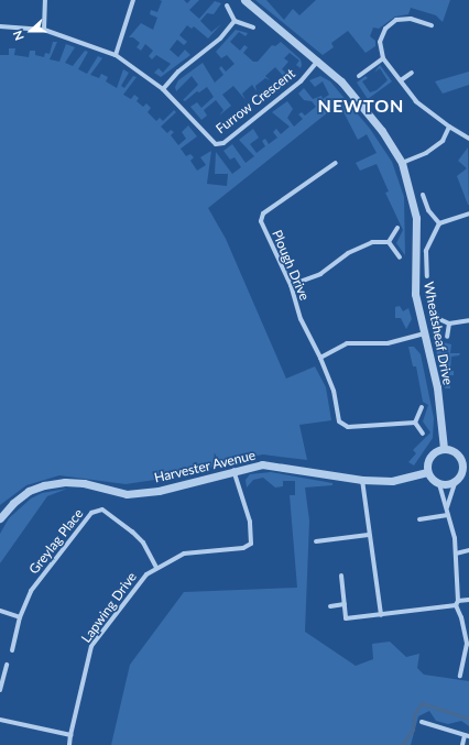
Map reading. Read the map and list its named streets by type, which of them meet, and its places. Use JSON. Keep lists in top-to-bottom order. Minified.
{"streets":{"street":["Furrow Crescent","Plough Drive","Wheatsheaf Drive","Harvester Avenue","Greylag Place","Lapwing Drive"]},"crossings":[["Furrow Crescent","Wheatsheaf Drive"],["Wheatsheaf Drive","Harvester Avenue"],["Harvester Avenue","Lapwing Drive"],["Greylag Place","Lapwing Drive"]],"districts":["NEWTON"],"north":"left"}
